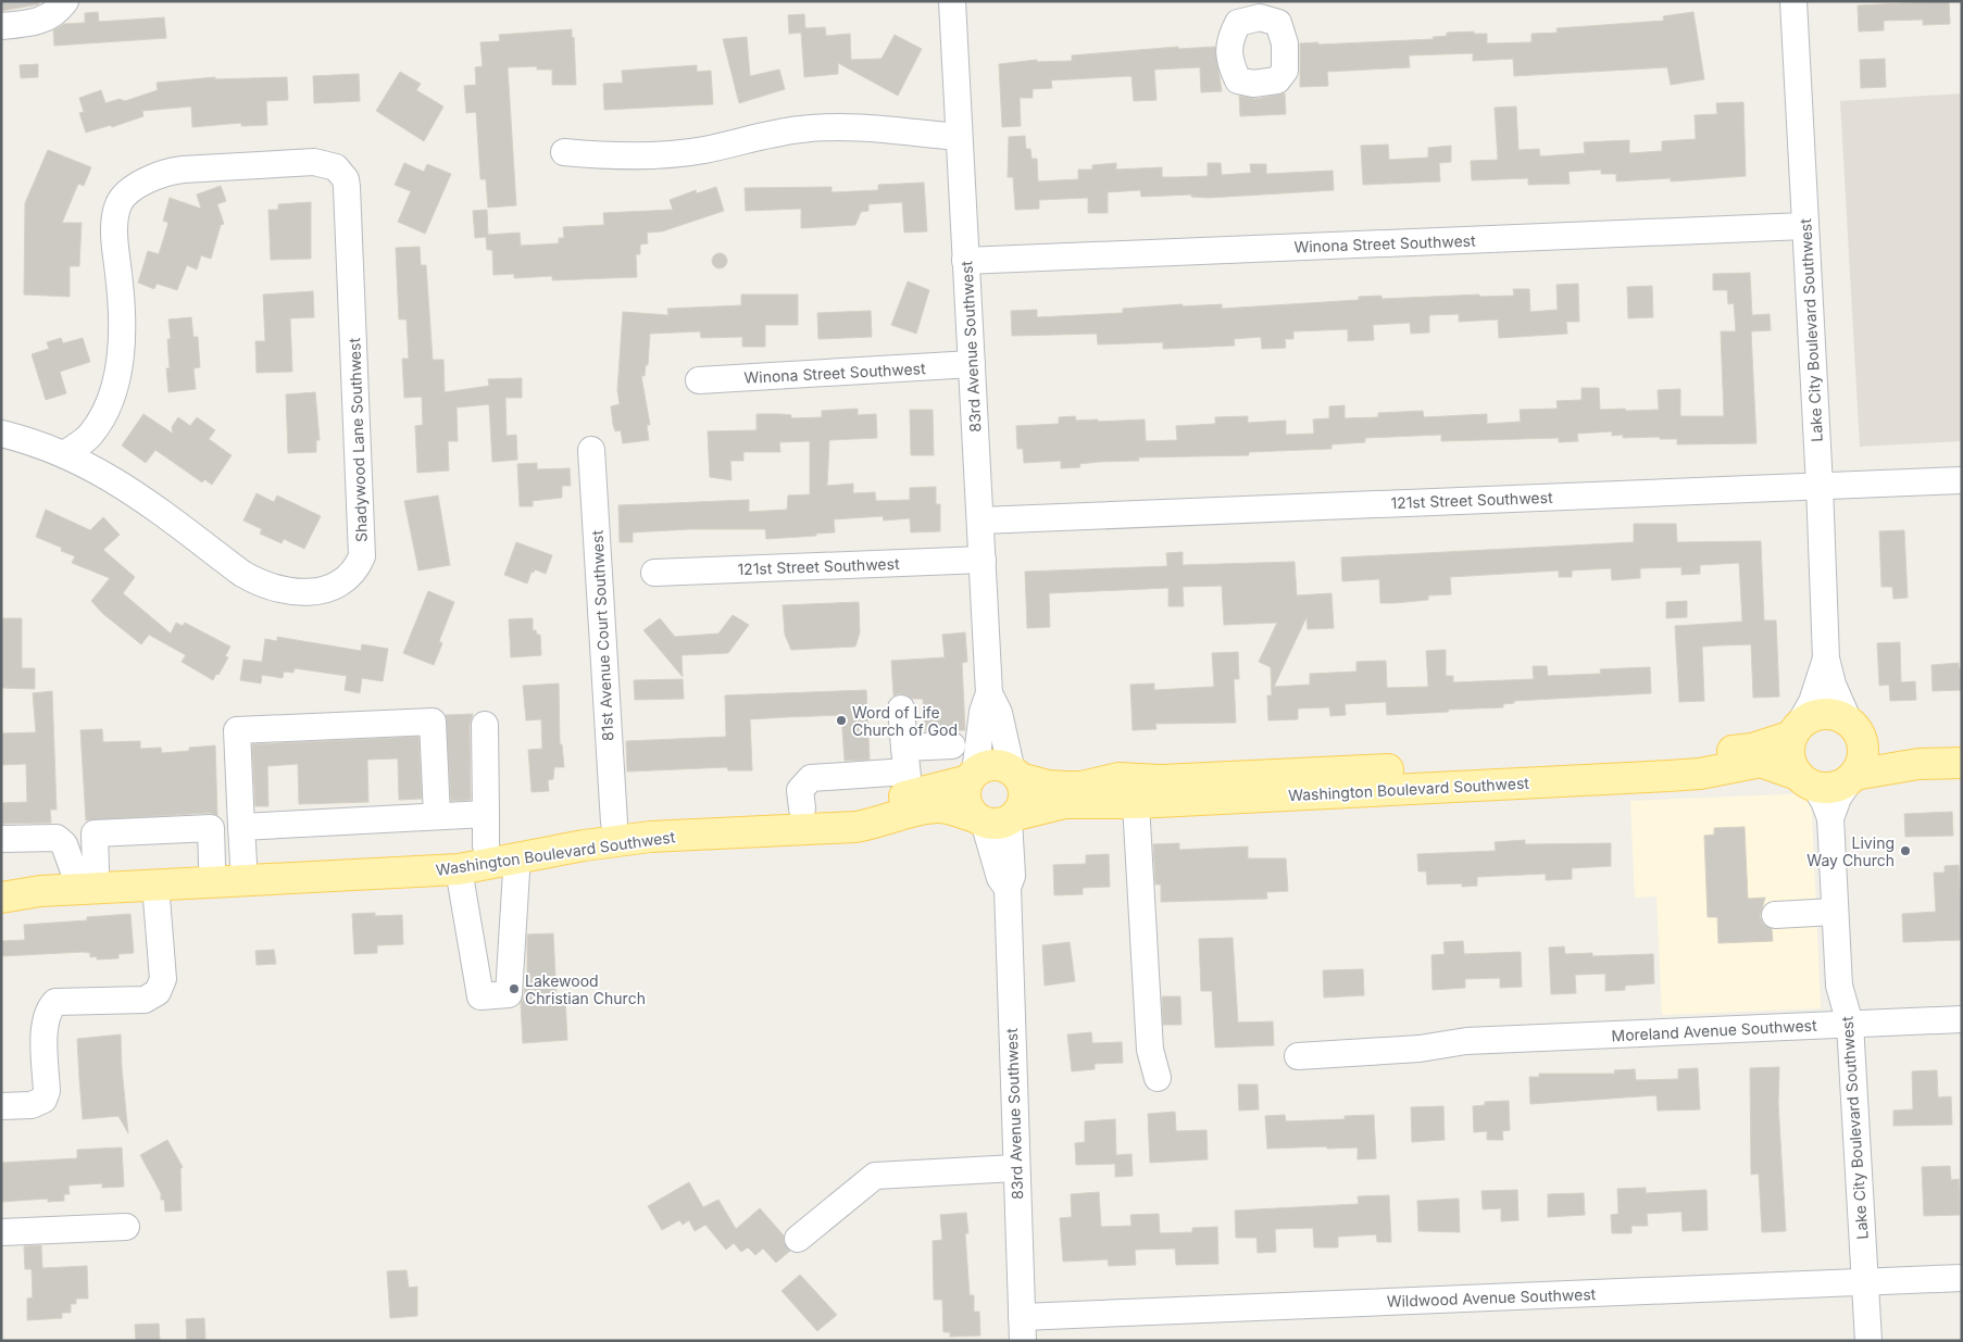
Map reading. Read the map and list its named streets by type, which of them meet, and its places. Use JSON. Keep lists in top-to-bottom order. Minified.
{"streets":{"main road":["Washington Boulevard Southwest"],"street":["Winona Street Southwest","Lake City Boulevard Southwest","83rd Avenue Southwest","Shadywood Lane Southwest","121st Street Southwest","81st Avenue Court Southwest","Moreland Avenue Southwest","Wildwood Avenue Southwest"]},"crossings":[["Winona Street Southwest","Lake City Boulevard Southwest"],["Winona Street Southwest","83rd Avenue Southwest"],["Lake City Boulevard Southwest","121st Street Southwest"],["Lake City Boulevard Southwest","Washington Boulevard Southwest"],["Lake City Boulevard Southwest","Moreland Avenue Southwest"],["Lake City Boulevard Southwest","Wildwood Avenue Southwest"],["83rd Avenue Southwest","121st Street Southwest"],["83rd Avenue Southwest","Washington Boulevard Southwest"],["83rd Avenue Southwest","Wildwood Avenue Southwest"],["81st Avenue Court Southwest","Washington Boulevard Southwest"]],"places":["Word of Life Church of God","Living Way Church","Lakewood Christian Church"]}
